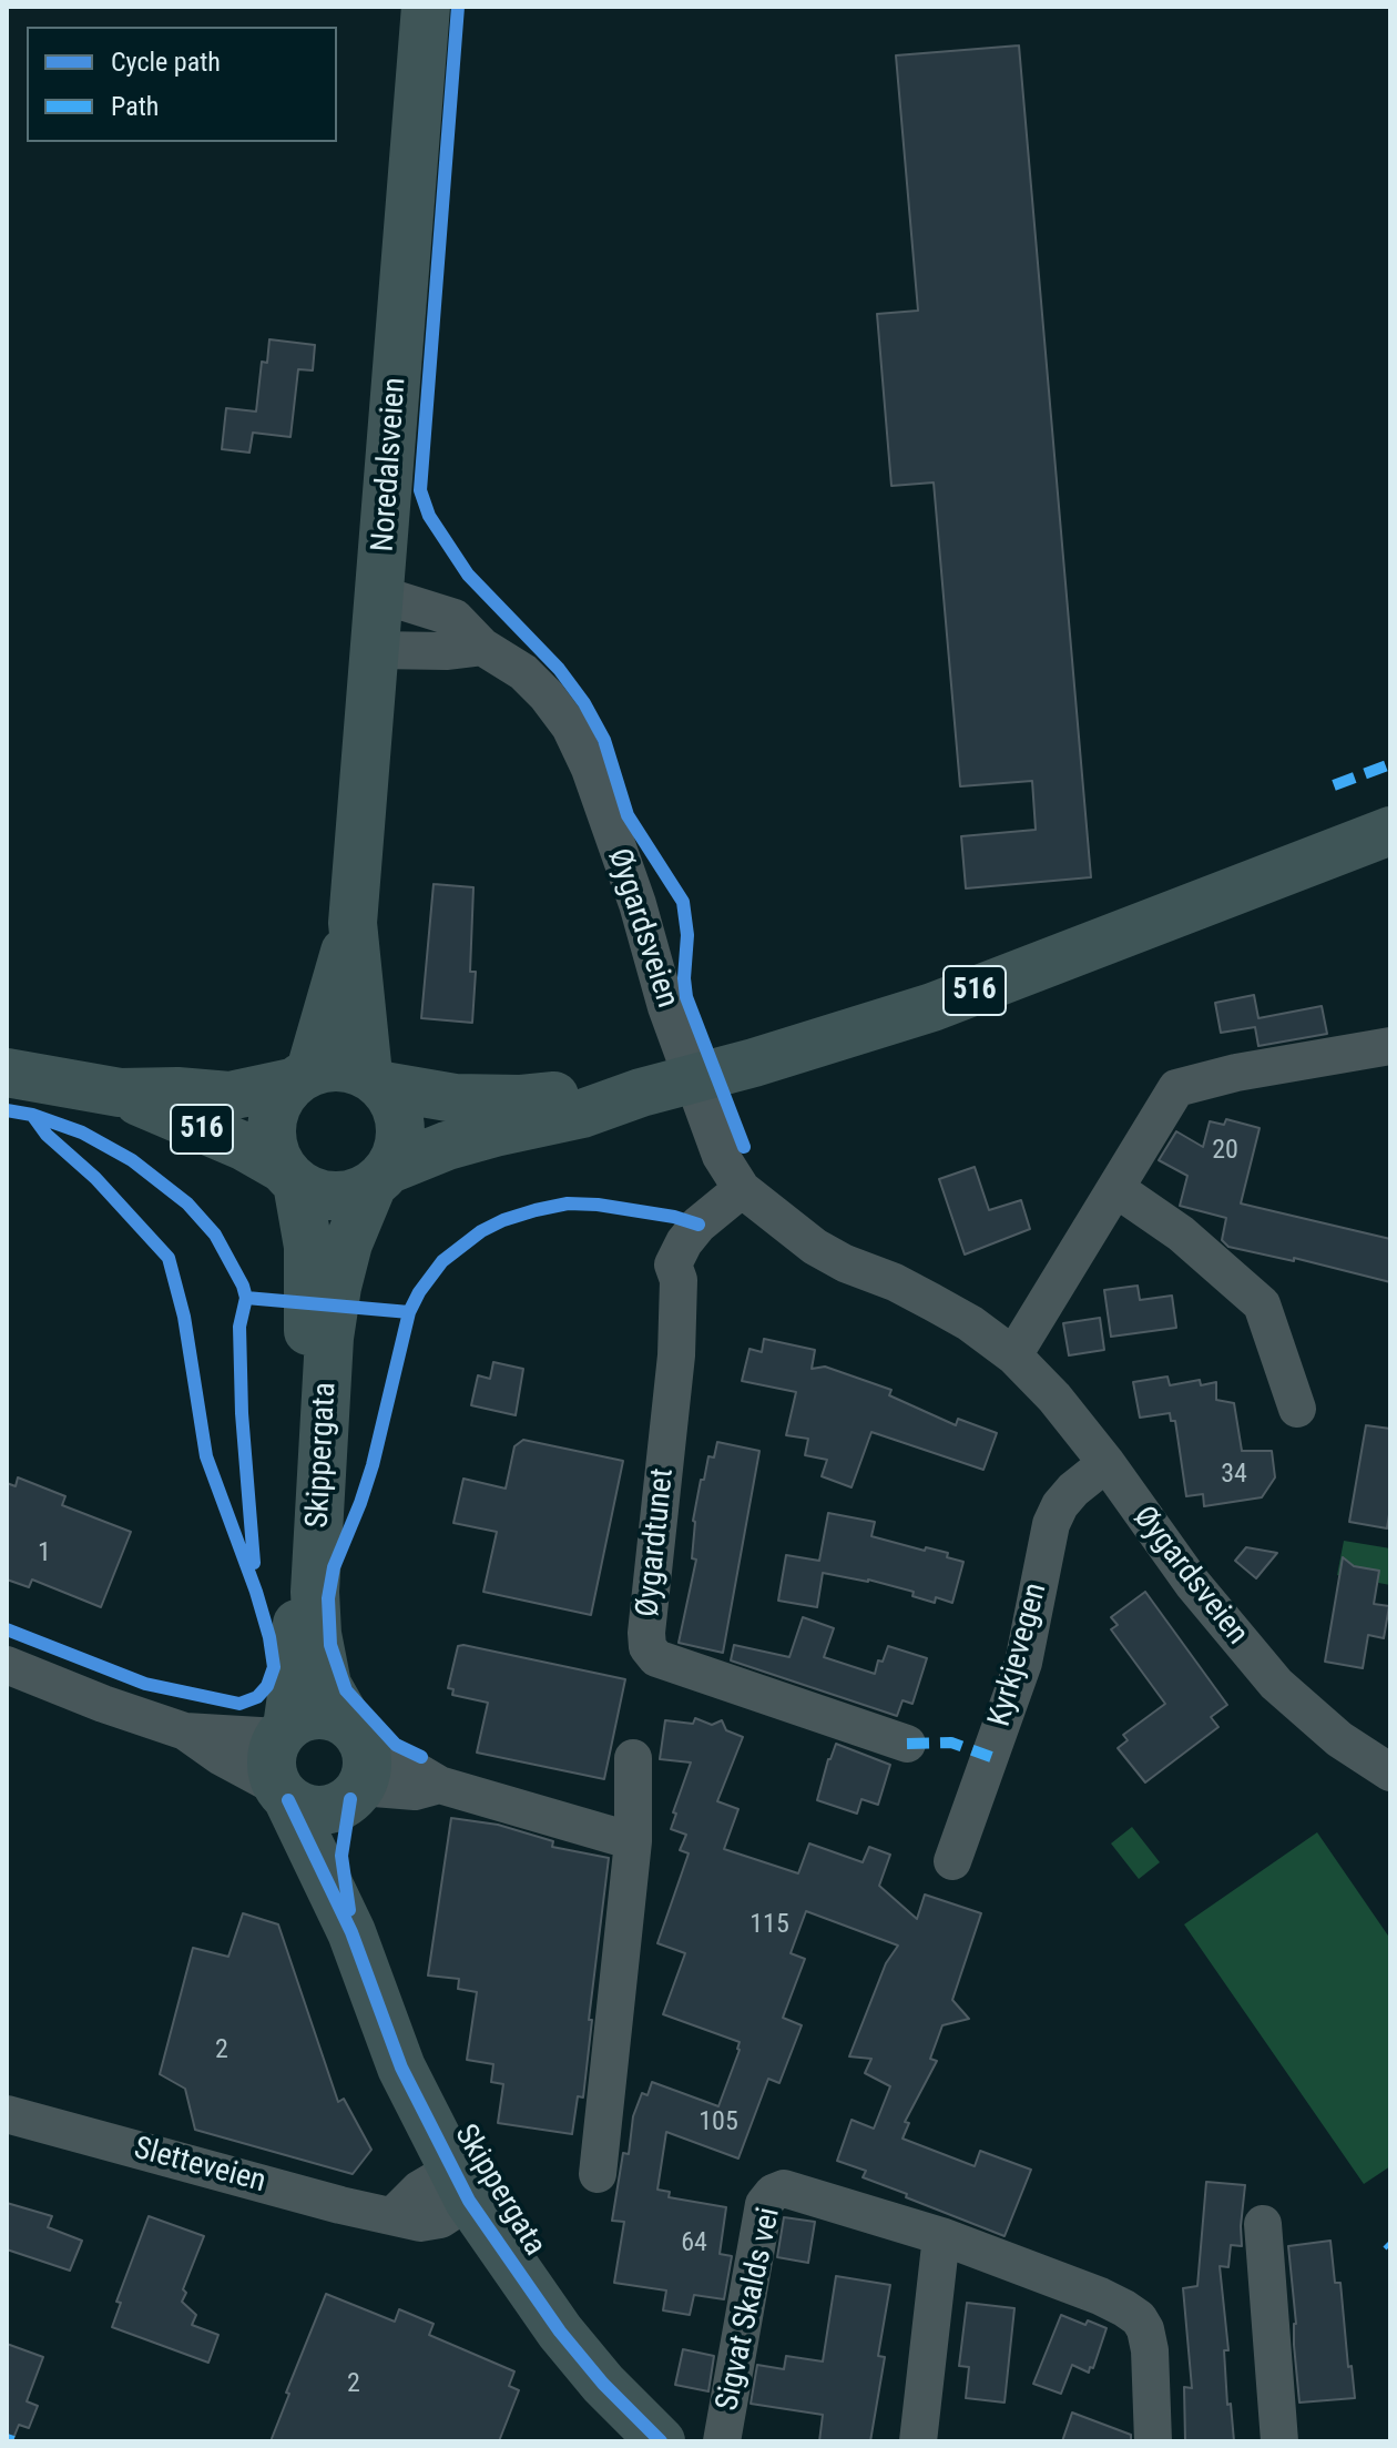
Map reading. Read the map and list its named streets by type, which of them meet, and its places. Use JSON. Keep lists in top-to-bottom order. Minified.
{"streets":{"main road":["Noredalsveien","516","Skippergata"],"street":["Øygardsveien","Øygardtunet","Kyrkjevegen","Sletteveien","Sigvat Skalds vei"]},"crossings":[["Noredalsveien","Øygardsveien"],["Noredalsveien","516"],["Noredalsveien","Skippergata"],["Øygardsveien","Øygardtunet"],["Øygardsveien","Kyrkjevegen"],["516","Skippergata"],["Skippergata","Sletteveien"]],"house_numbers":["20","34","1","115","2","105","64","2"],"legend":["Cycle path","Path"]}
